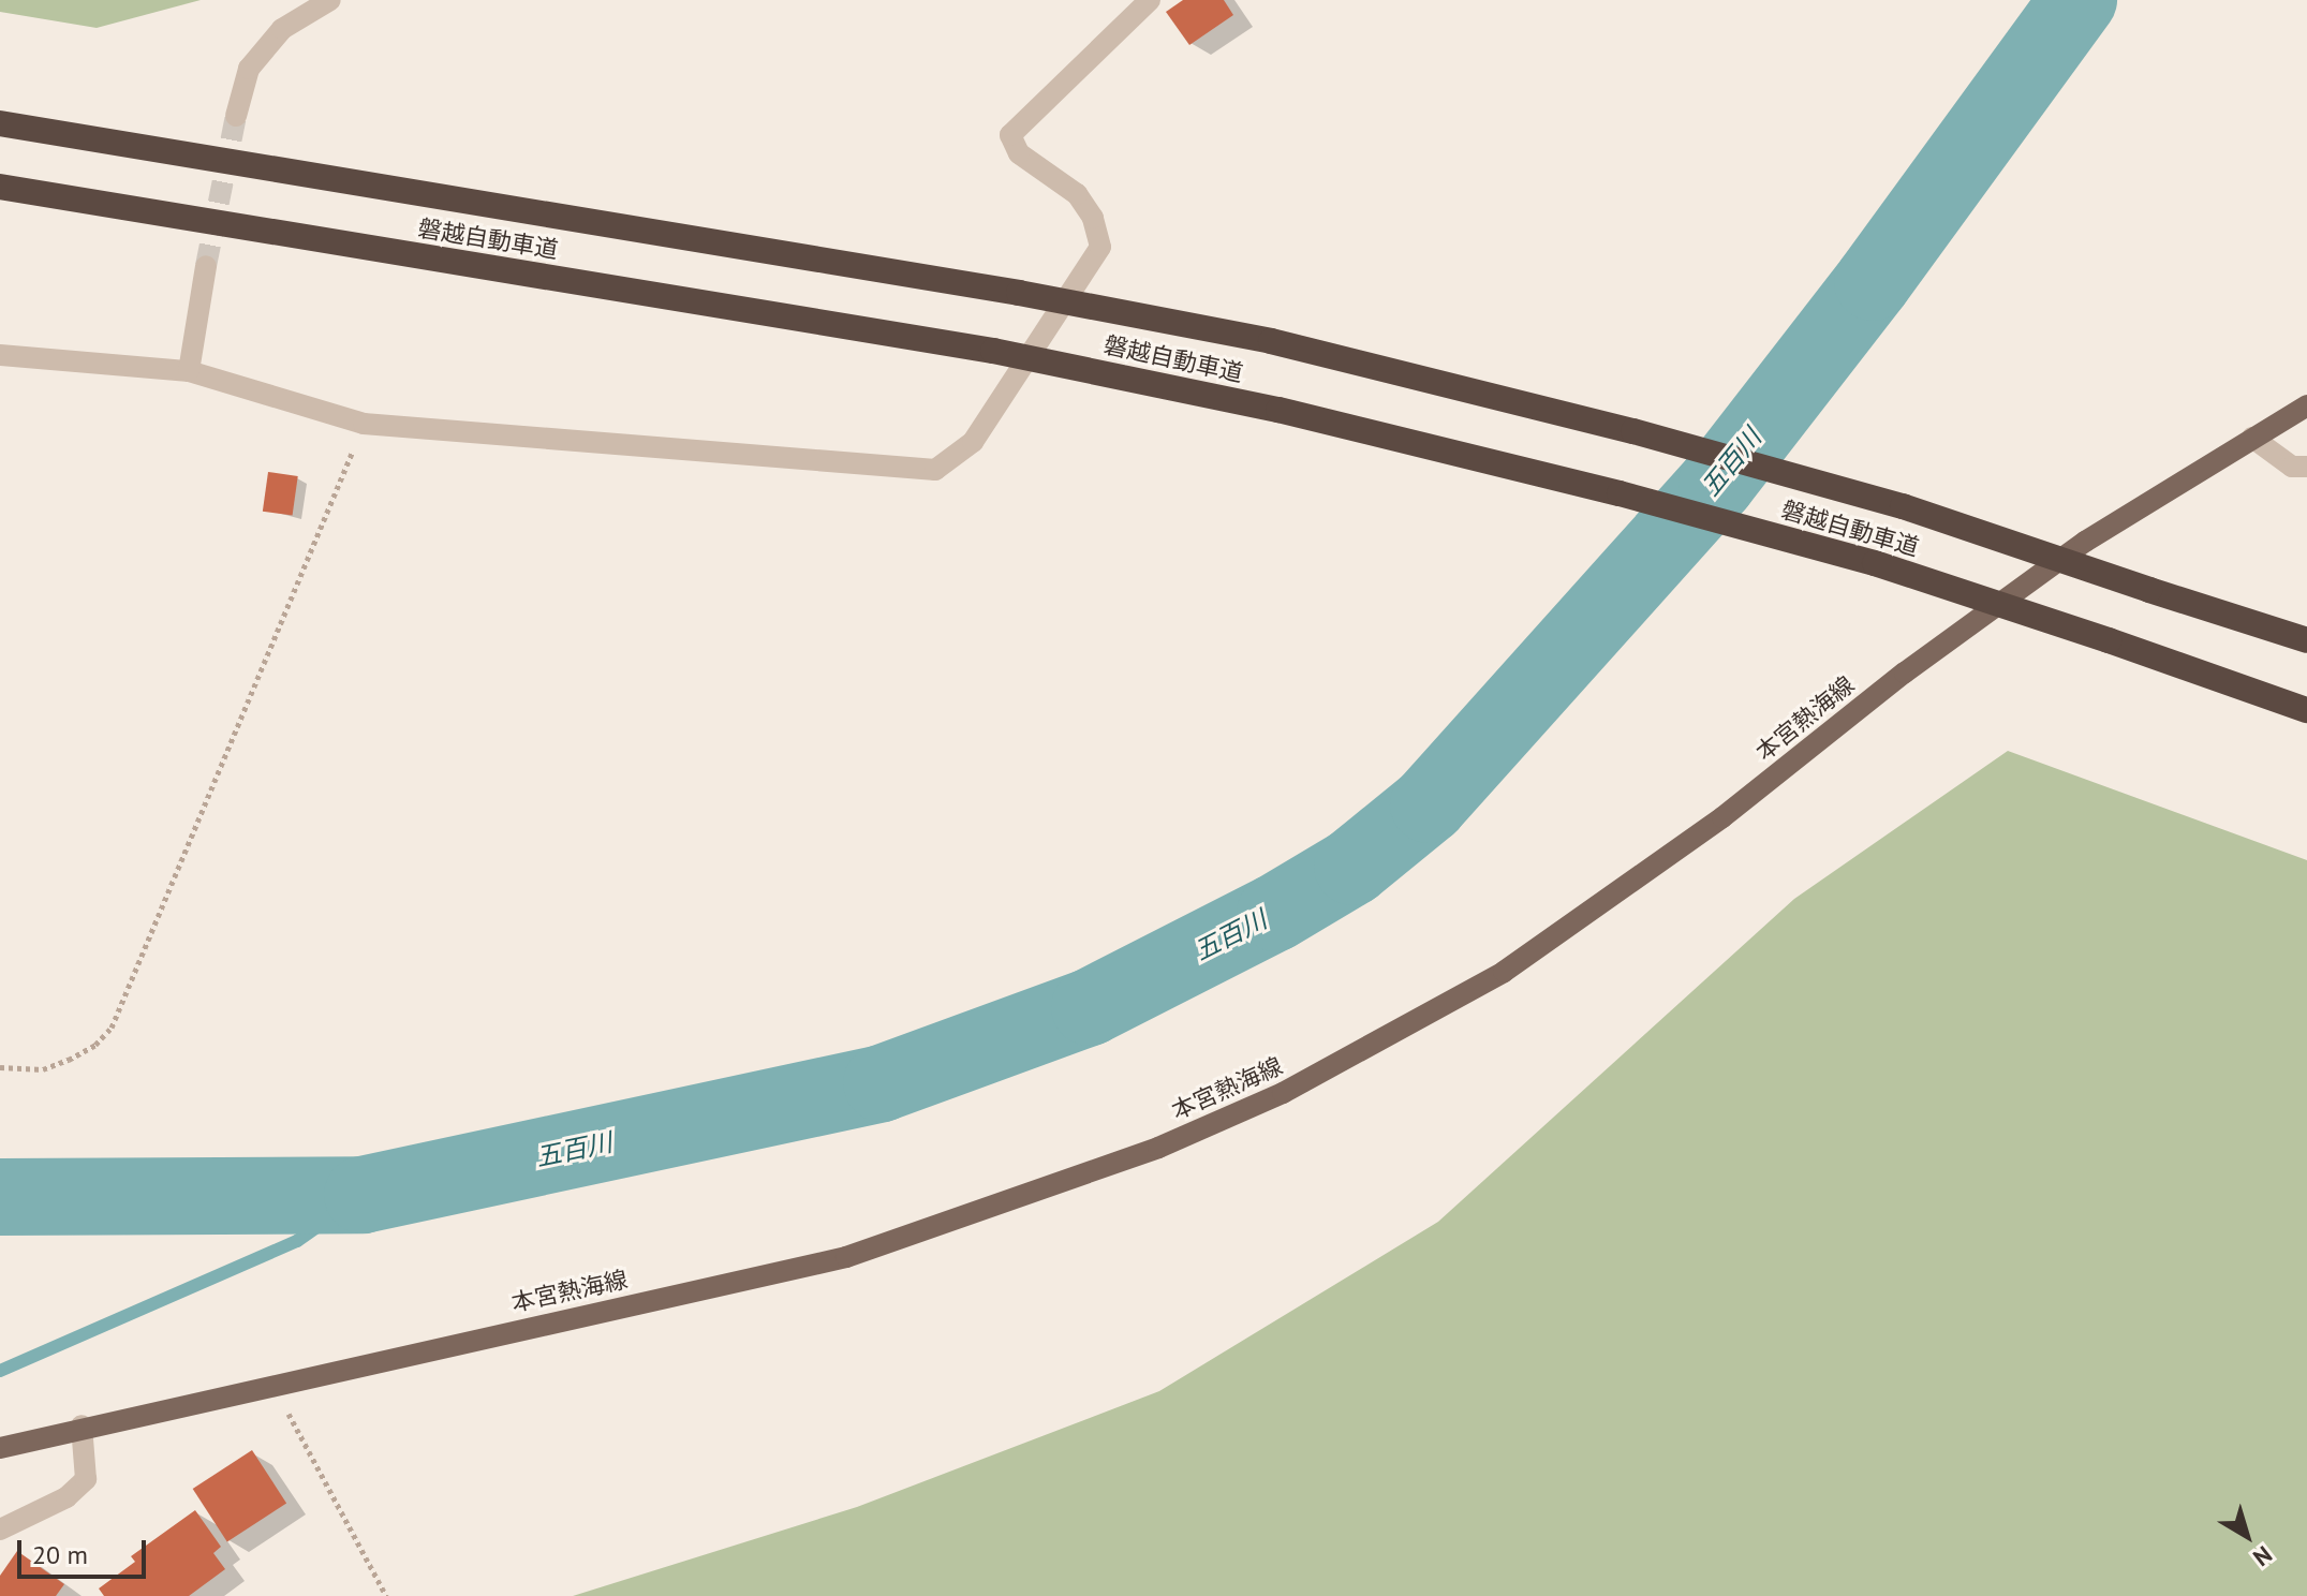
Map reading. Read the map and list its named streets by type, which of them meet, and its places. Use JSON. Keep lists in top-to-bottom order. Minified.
{"streets":{"highway":["磐越自動車道"],"main road":["本宮熱海線"]},"water":["五百川"],"scale_bar":"20 m","north":"bottom right"}
